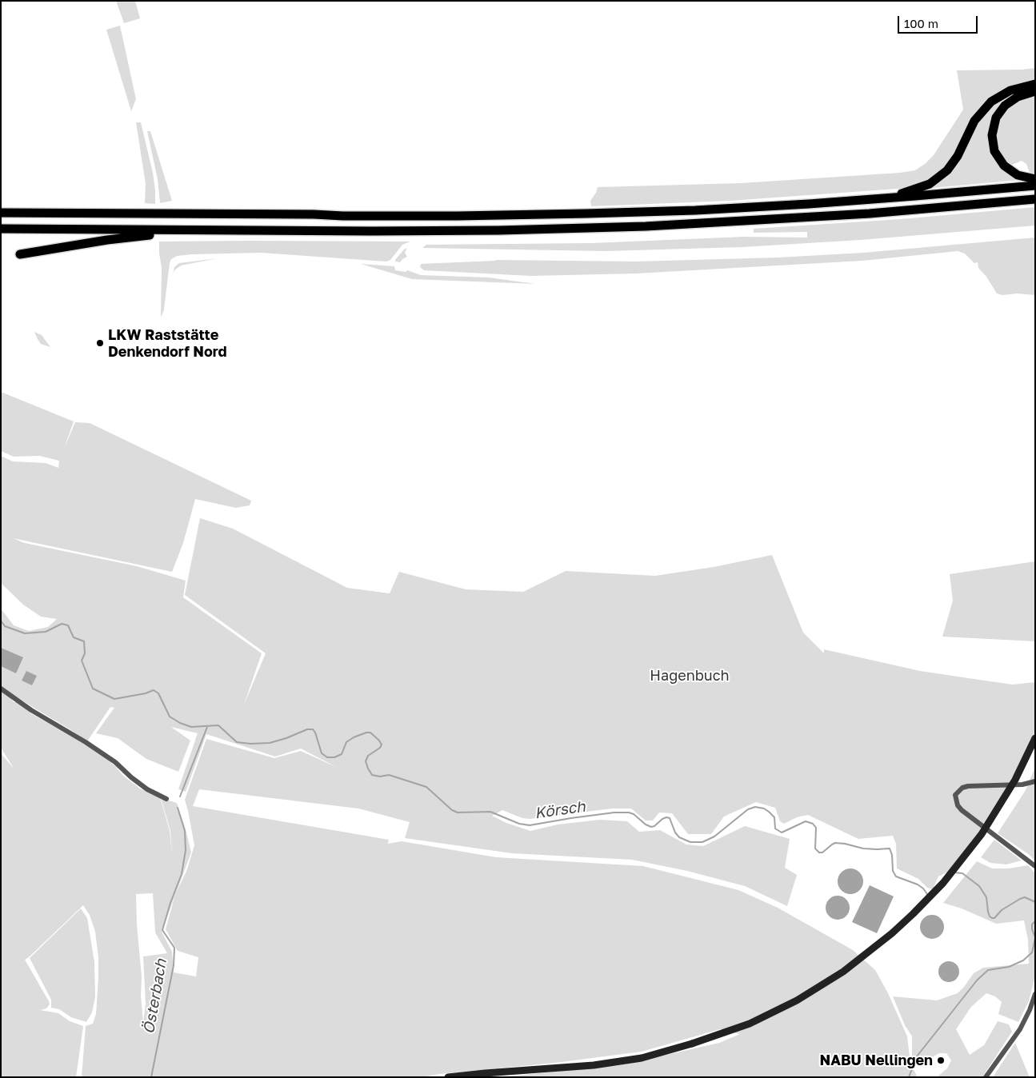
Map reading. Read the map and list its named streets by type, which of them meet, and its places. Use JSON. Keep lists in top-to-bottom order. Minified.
{"water":["Körsch","Österbach"],"parks":["Hagenbuch"],"places":["LKW Raststätte Denkendorf Nord","NABU Nellingen"],"scale_bar":"100 m"}
